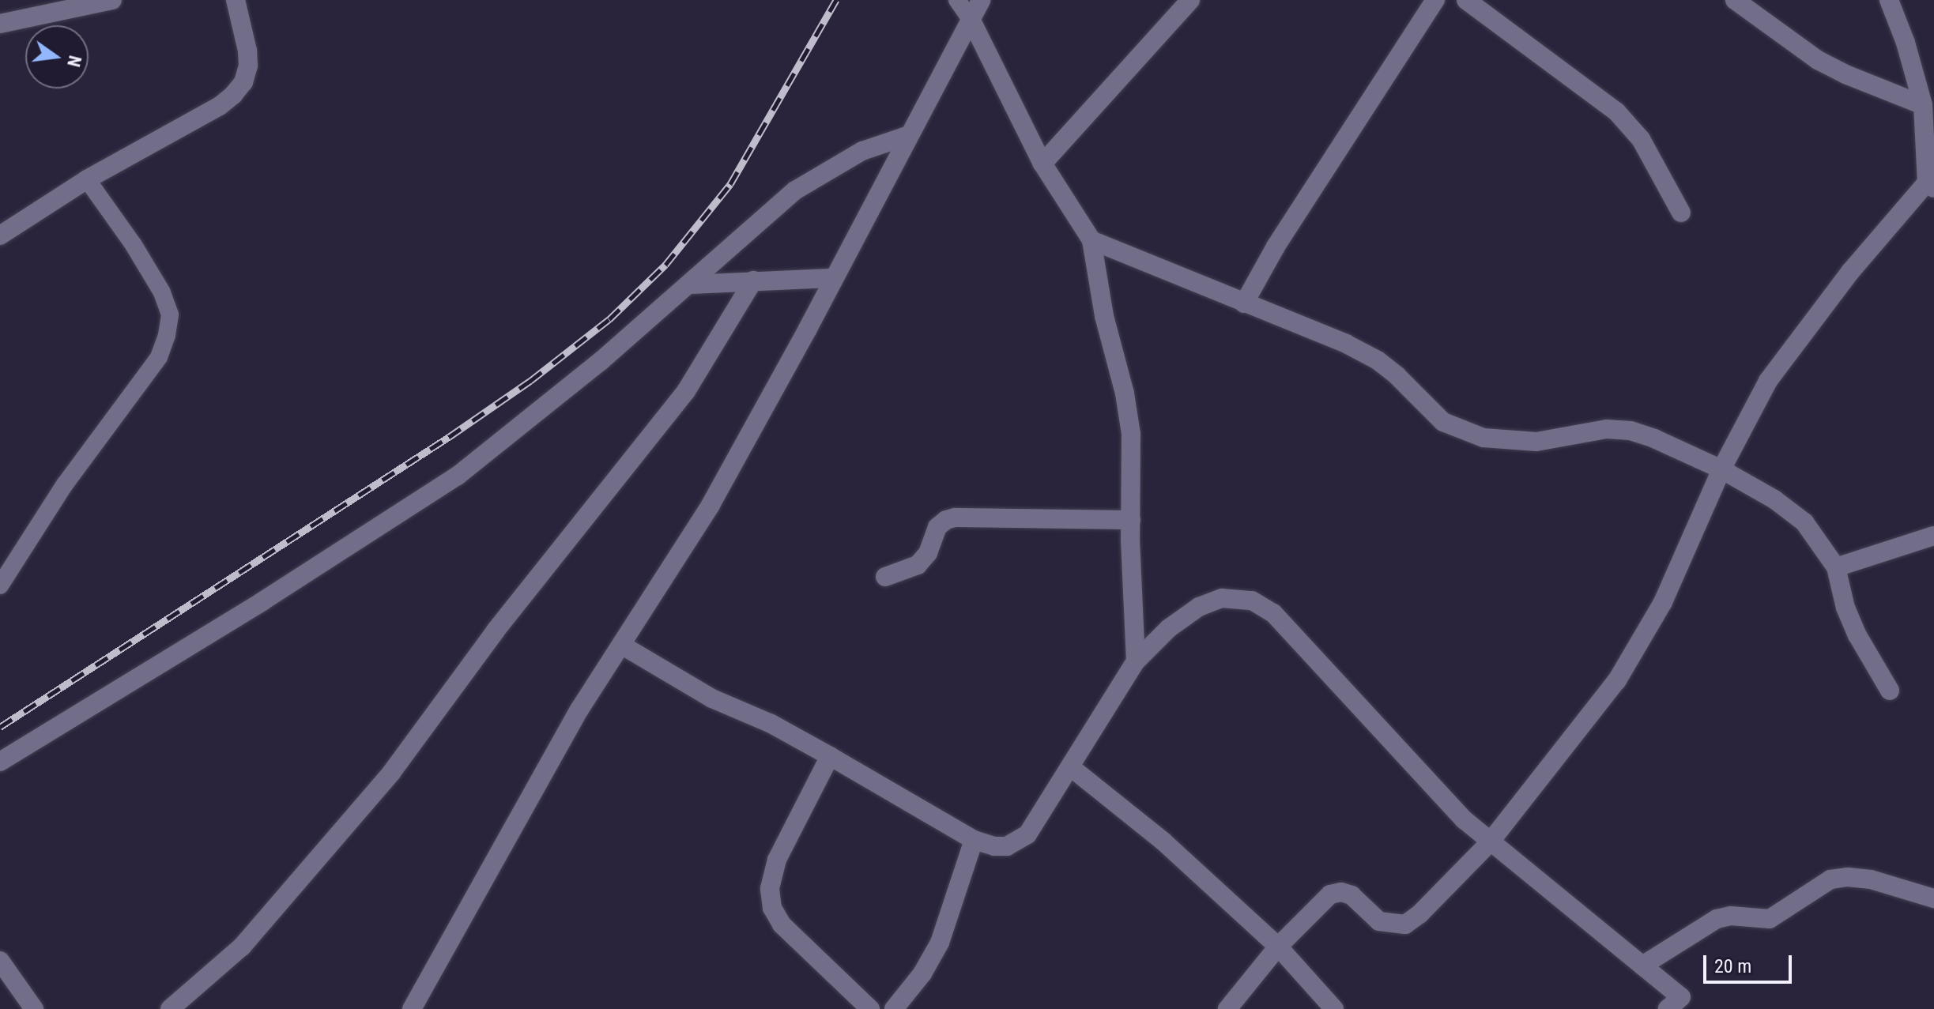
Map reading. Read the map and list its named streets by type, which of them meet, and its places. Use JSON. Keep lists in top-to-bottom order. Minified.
{"scale_bar":"20 m","north":"right"}
